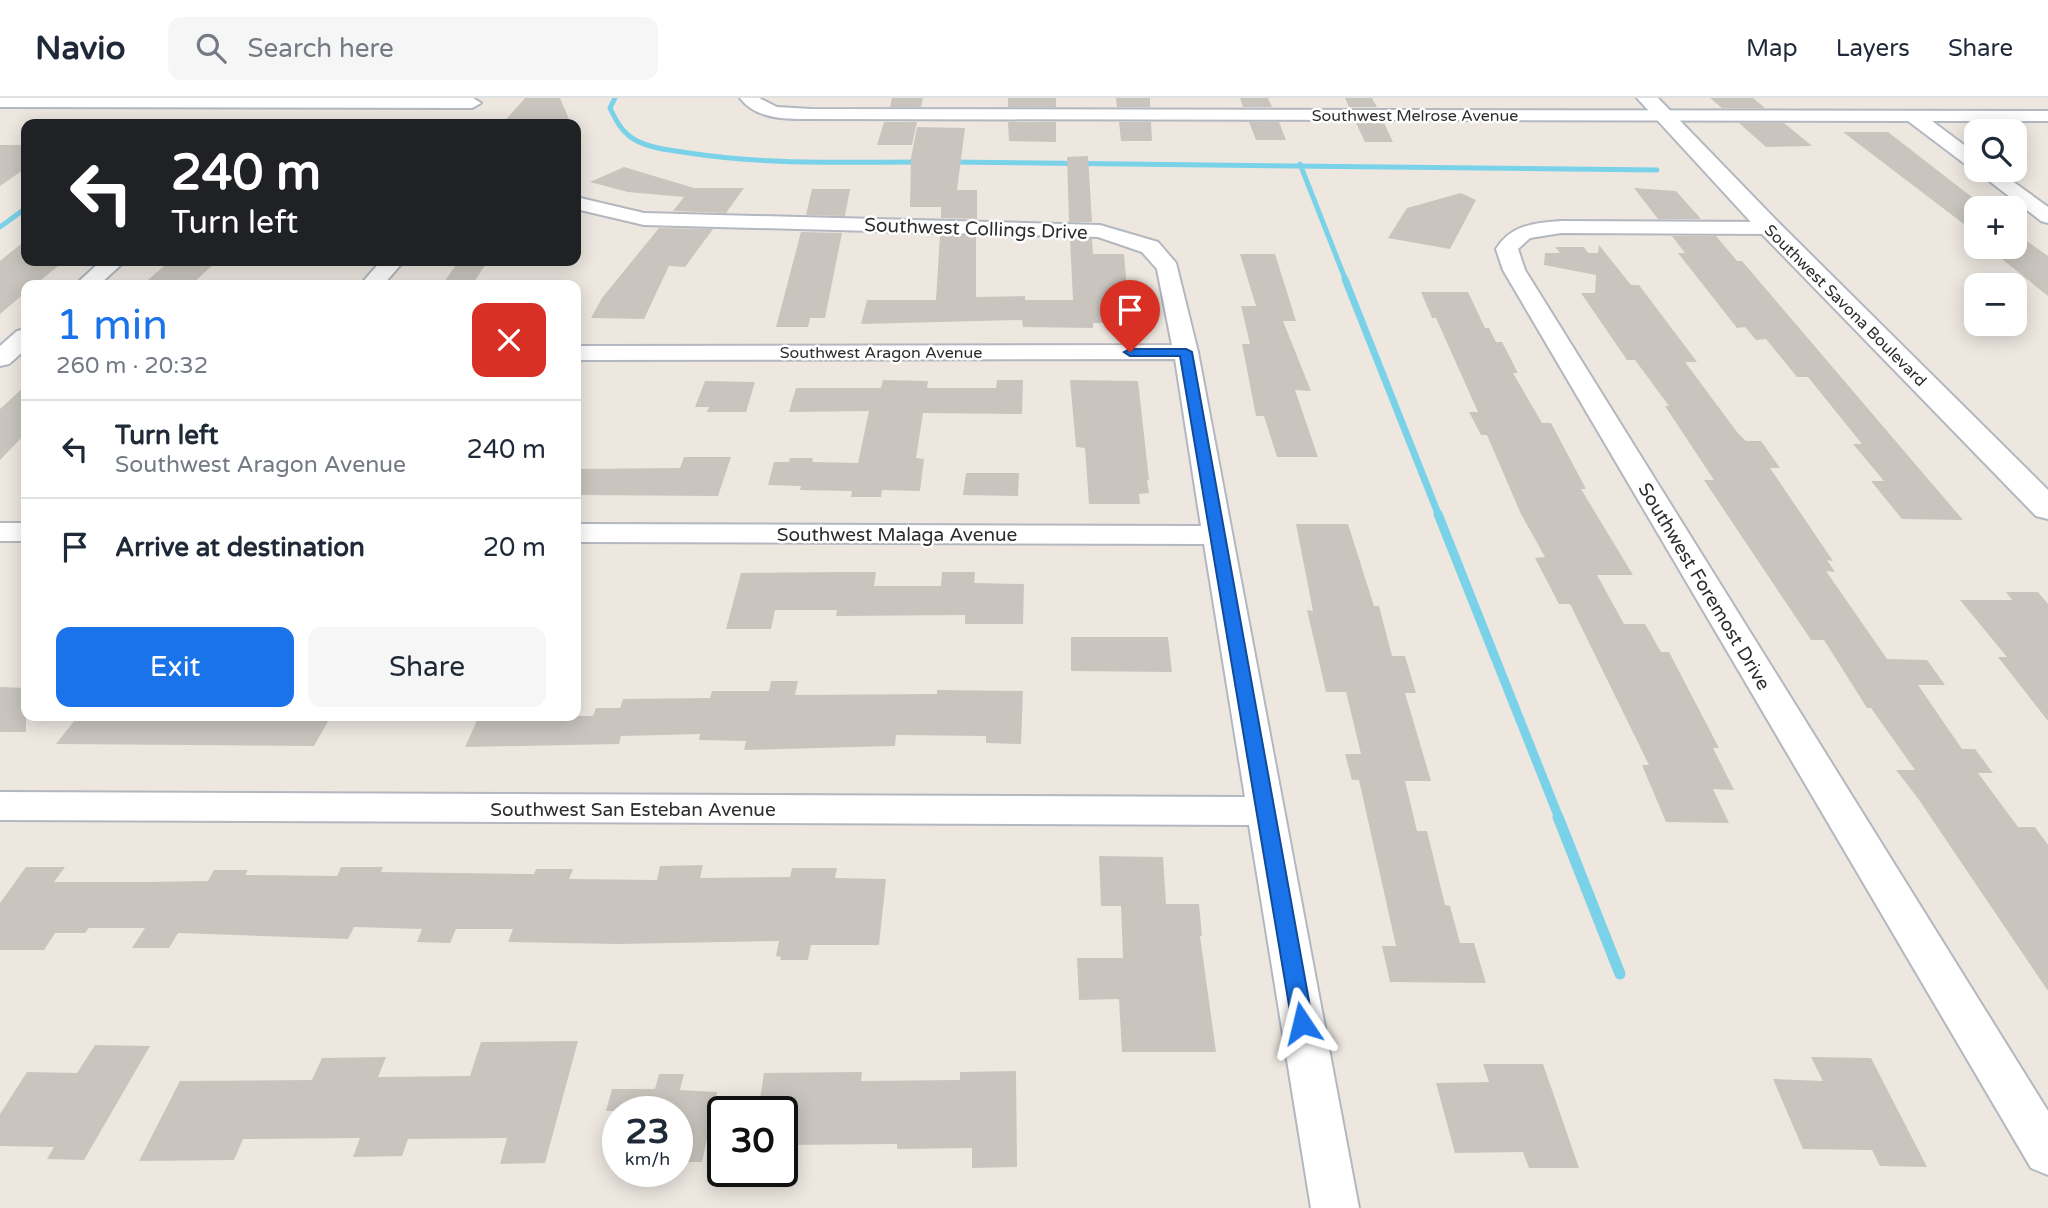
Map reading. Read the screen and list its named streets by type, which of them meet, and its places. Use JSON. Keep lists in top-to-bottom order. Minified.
{"streets":{"street":["Southwest Melrose Avenue","Southwest Collings Drive","Southwest Savona Boulevard","Southwest Aragon Avenue","Southwest Malaga Avenue","Southwest Foremost Drive","Southwest San Esteban Avenue"]},"crossings":[["Southwest Melrose Avenue","Southwest Savona Boulevard"],["Southwest Collings Drive","Southwest Aragon Avenue"],["Southwest Collings Drive","Southwest Malaga Avenue"],["Southwest Collings Drive","Southwest San Esteban Avenue"],["Southwest Savona Boulevard","Southwest Foremost Drive"]],"page":{"header":"Navio","search":"Search here","nav":["Map","Layers","Share"],"map_buttons":["+","−"],"turn":["240 m","Turn left"],"heading":["1 min","260 m · 20:32"],"list":[{"name":"Turn left","note":"Southwest Aragon Avenue","value":"240 m"},{"name":"Arrive at destination","value":"20 m"}],"buttons":["Exit","Share"],"speed":"23 km/h","limit":"30"}}
